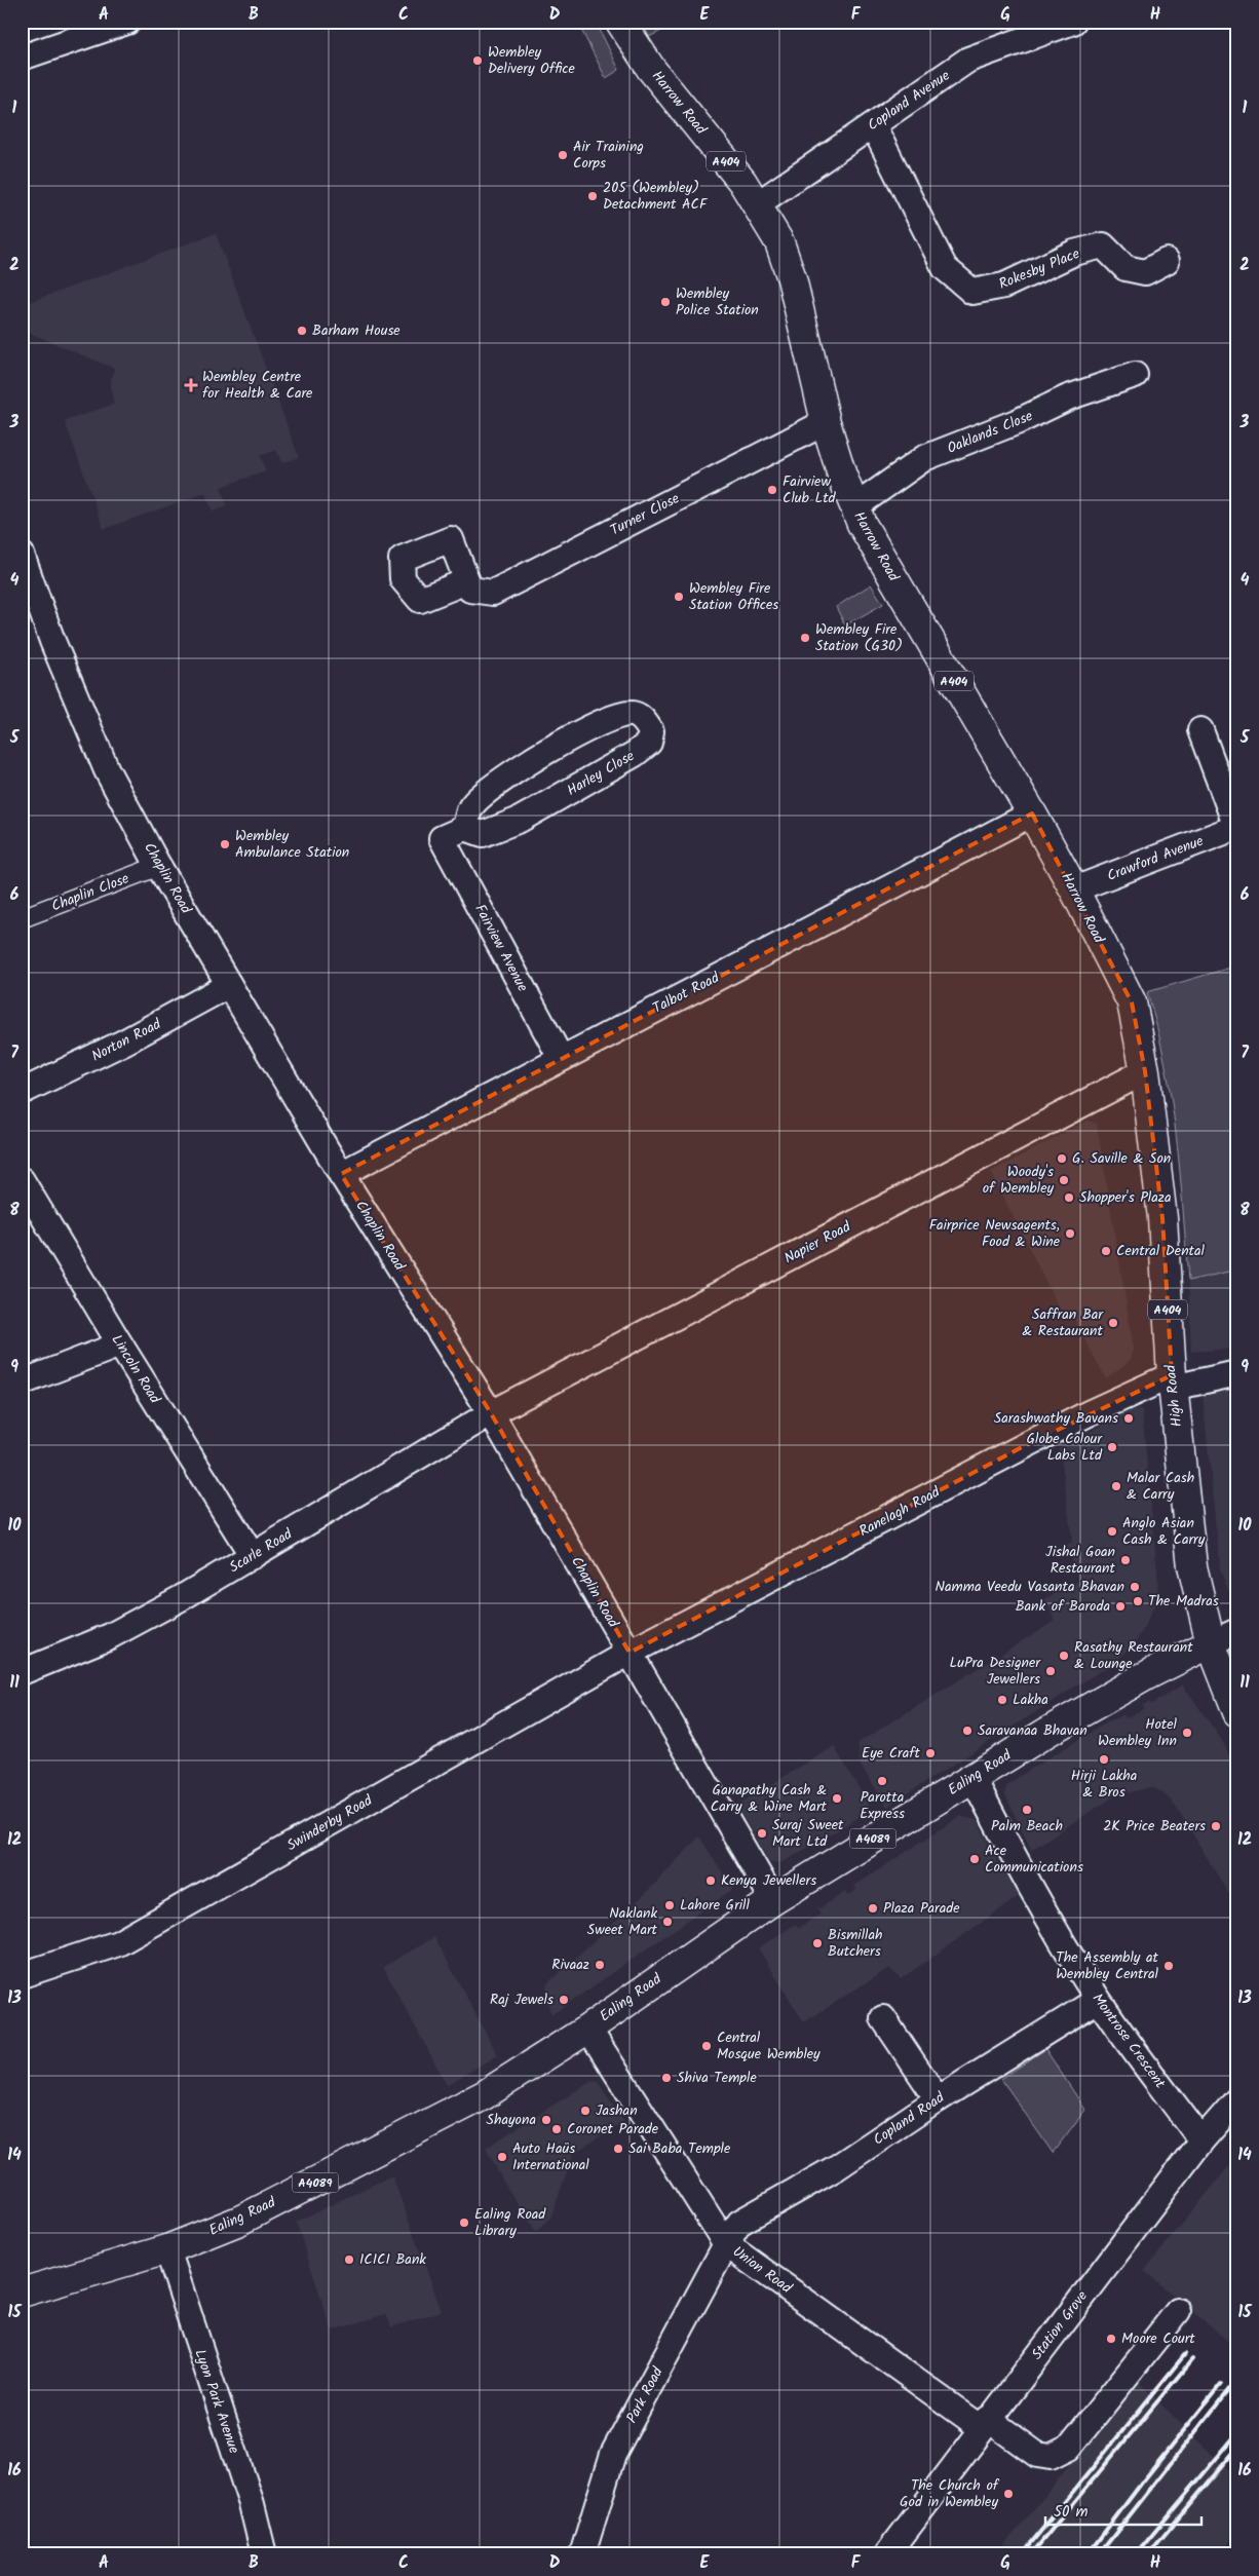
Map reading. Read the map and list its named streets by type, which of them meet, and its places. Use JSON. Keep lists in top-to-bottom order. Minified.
{"streets":{"main road":["Harrow Road","A404","High Road","Ealing Road","A4089"],"street":["Copland Avenue","Rokesby Place","Oaklands Close","Turner Close","Harley Close","Crawford Avenue","Chaplin Road","Chaplin Close","Fairview Avenue","Talbot Road","Norton Road","Napier Road","Lincoln Road","Ranelagh Road","Scarle Road","Swinderby Road","Montrose Crescent","Copland Road","Union Road","Station Grove","Park Road","Lyon Park Avenue"]},"crossings":[["Copland Avenue","Harrow Road"],["Copland Avenue","Rokesby Place"],["Harrow Road","Oaklands Close"],["Harrow Road","Turner Close"],["Harrow Road","Crawford Avenue"],["Harrow Road","Talbot Road"],["Harrow Road","Napier Road"],["Harrow Road","High Road"],["Harley Close","Fairview Avenue"],["Chaplin Road","Chaplin Close"],["Chaplin Road","Talbot Road"],["Chaplin Road","Norton Road"],["Chaplin Road","Napier Road"],["Chaplin Road","Ranelagh Road"],["Chaplin Road","Scarle Road"],["Chaplin Road","Ealing Road"],["Chaplin Road","Swinderby Road"],["Fairview Avenue","Talbot Road"],["Napier Road","High Road"],["Napier Road","Scarle Road"],["Lincoln Road","Scarle Road"],["High Road","Ranelagh Road"],["High Road","Ealing Road"],["Ranelagh Road","Swinderby Road"],["Ealing Road","Montrose Crescent"],["Ealing Road","Union Road"],["Ealing Road","Lyon Park Avenue"],["Montrose Crescent","Copland Road"],["Montrose Crescent","Station Grove"],["Copland Road","Union Road"],["Copland Road","Park Road"],["Union Road","Station Grove"],["Union Road","Park Road"]],"places":{"other":["Wembley Delivery Office","Air Training Corps","205 (Wembley) Detachment ACF","Wembley Police Station","Barham House","Fairview Club Ltd","Wembley Fire Station Offices","Wembley Fire Station (G30)","Wembley Ambulance Station","G. Saville & Son","Woody's of Wembley","Shopper's Plaza","Fairprice Newsagents, Food & Wine","Central Dental","Saffran Bar & Restaurant","Sarashwathy Bavans","Globe Colour Labs Ltd","Malar Cash & Carry","Anglo Asian Cash & Carry","Jishal Goan Restaurant","Namma Veedu Vasanta Bhavan","The Madras","Bank of Baroda","Rasathy Restaurant & Lounge","LuPra Designer Jewellers","Lakha","Saravanaa Bhavan","Hotel Wembley Inn","Eye Craft","Hirji Lakha & Bros","Parotta Express","Ganapathy Cash & Carry & Wine Mart","Palm Beach","2K Price Beaters","Suraj Sweet Mart Ltd","Ace Communications","Kenya Jewellers","Lahore Grill","Plaza Parade","Naklank Sweet Mart","Bismillah Butchers","Rivaaz","The Assembly at Wembley Central","Raj Jewels","Central Mosque Wembley","Shiva Temple","Jashan","Shayona","Coronet Parade","Sai Baba Temple","Auto Haüs International","Ealing Road Library","ICICI Bank","Moore Court","The Church of God in Wembley"],"health":["Wembley Centre for Health & Care"]},"scale_bar":"50 m","grid":{"columns":["A","B","C","D","E","F","G","H"],"rows":["1","2","3","4","5","6","7","8","9","10","11","12","13","14","15","16"]}}
